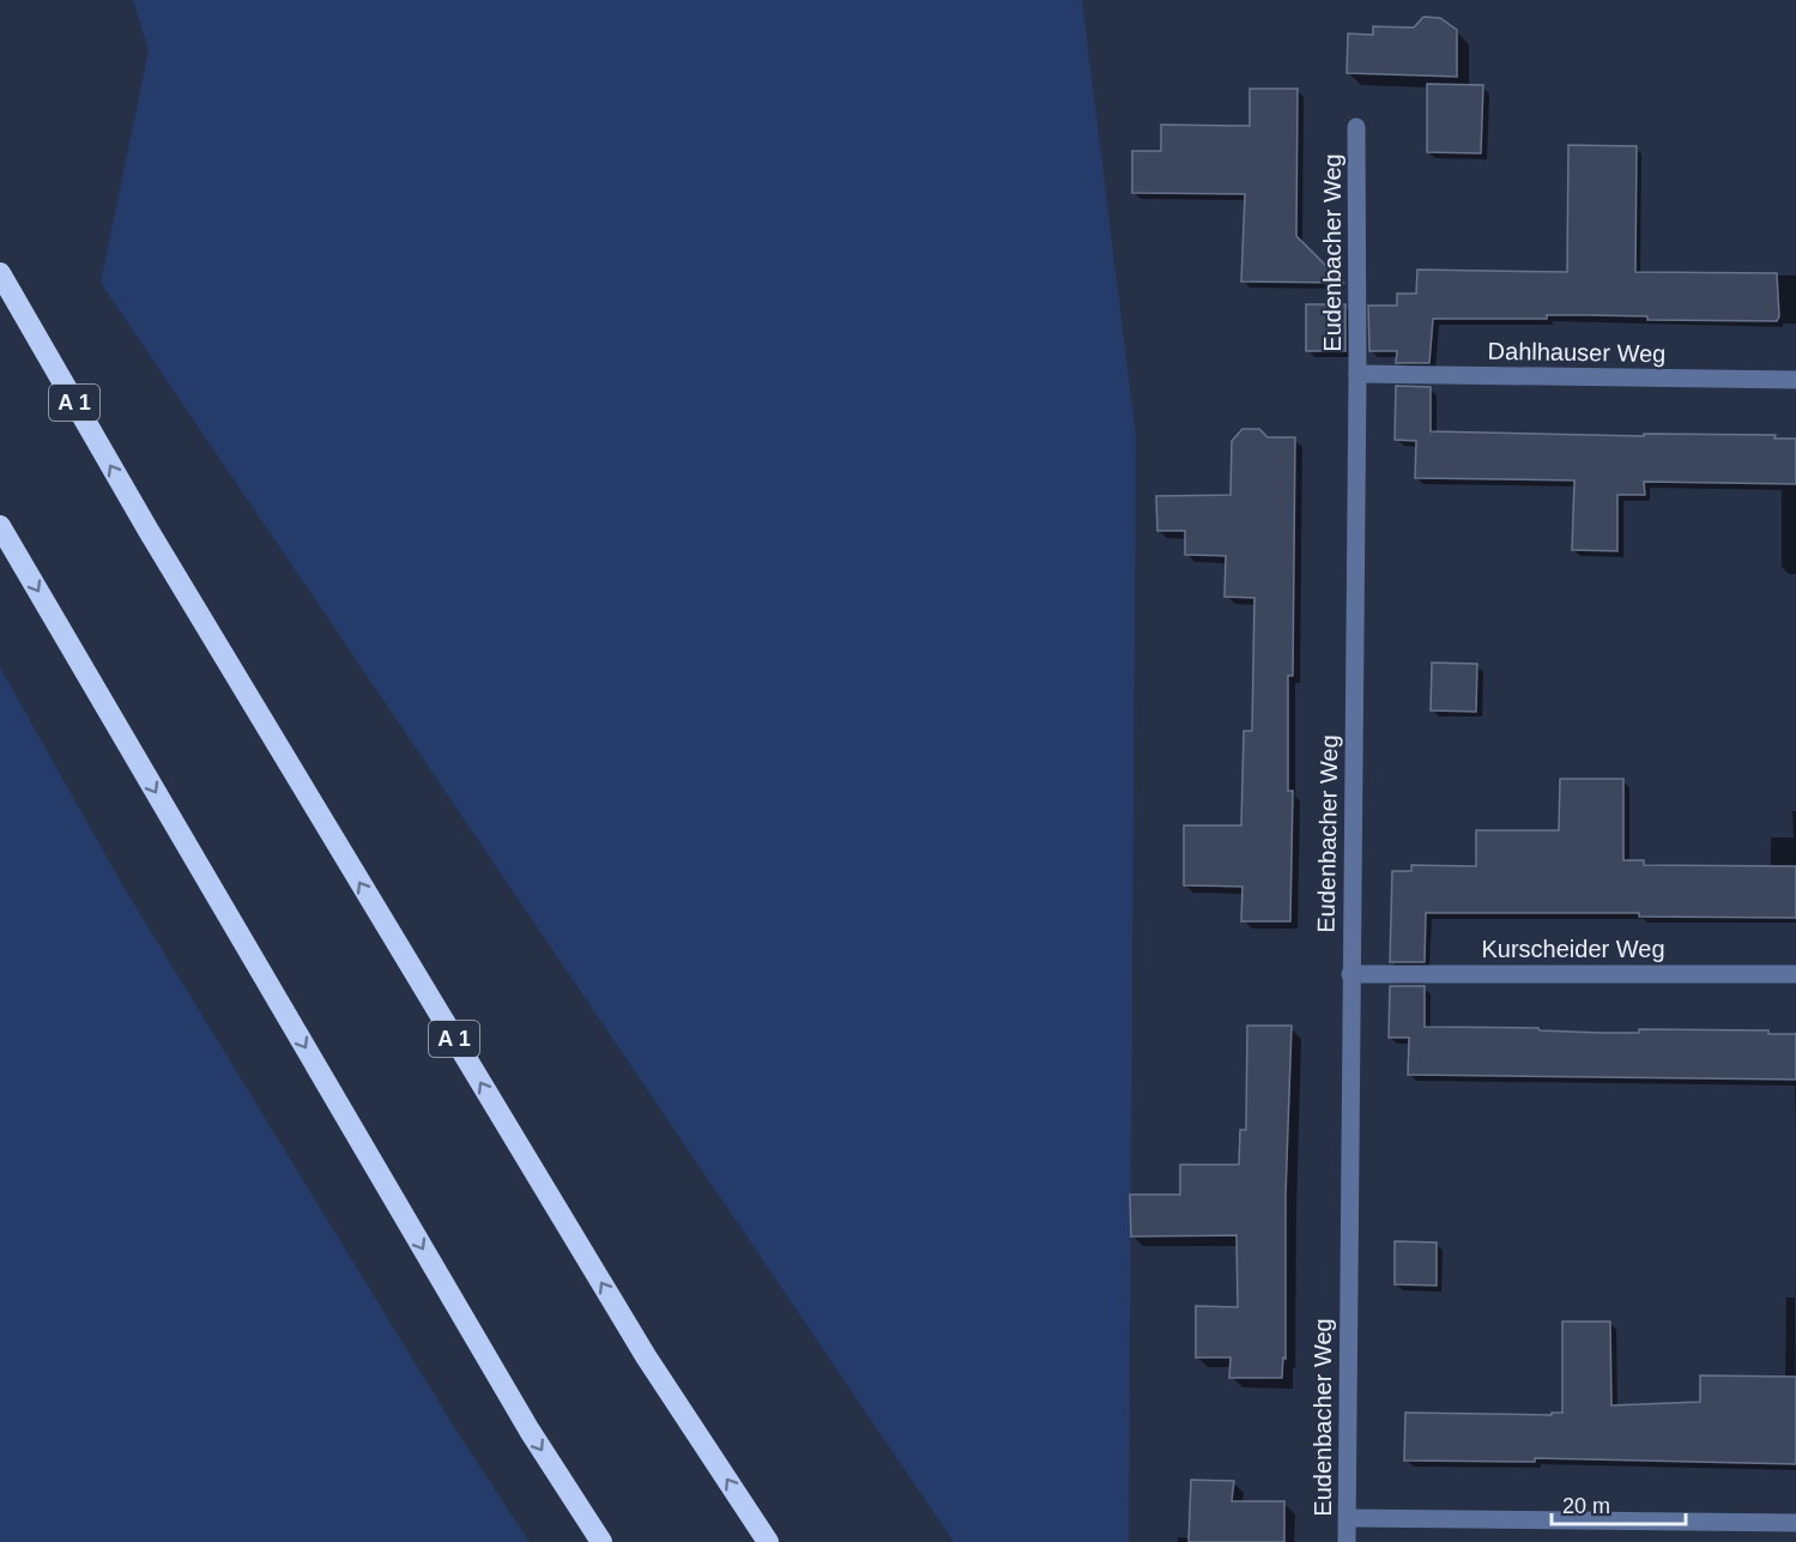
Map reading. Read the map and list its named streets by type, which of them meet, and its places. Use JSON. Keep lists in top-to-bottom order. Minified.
{"streets":{"highway":["A 1"],"street":["Eudenbacher Weg","Dahlhauser Weg","Kurscheider Weg"]},"crossings":[["Eudenbacher Weg","Dahlhauser Weg"],["Eudenbacher Weg","Kurscheider Weg"]],"scale_bar":"20 m"}
